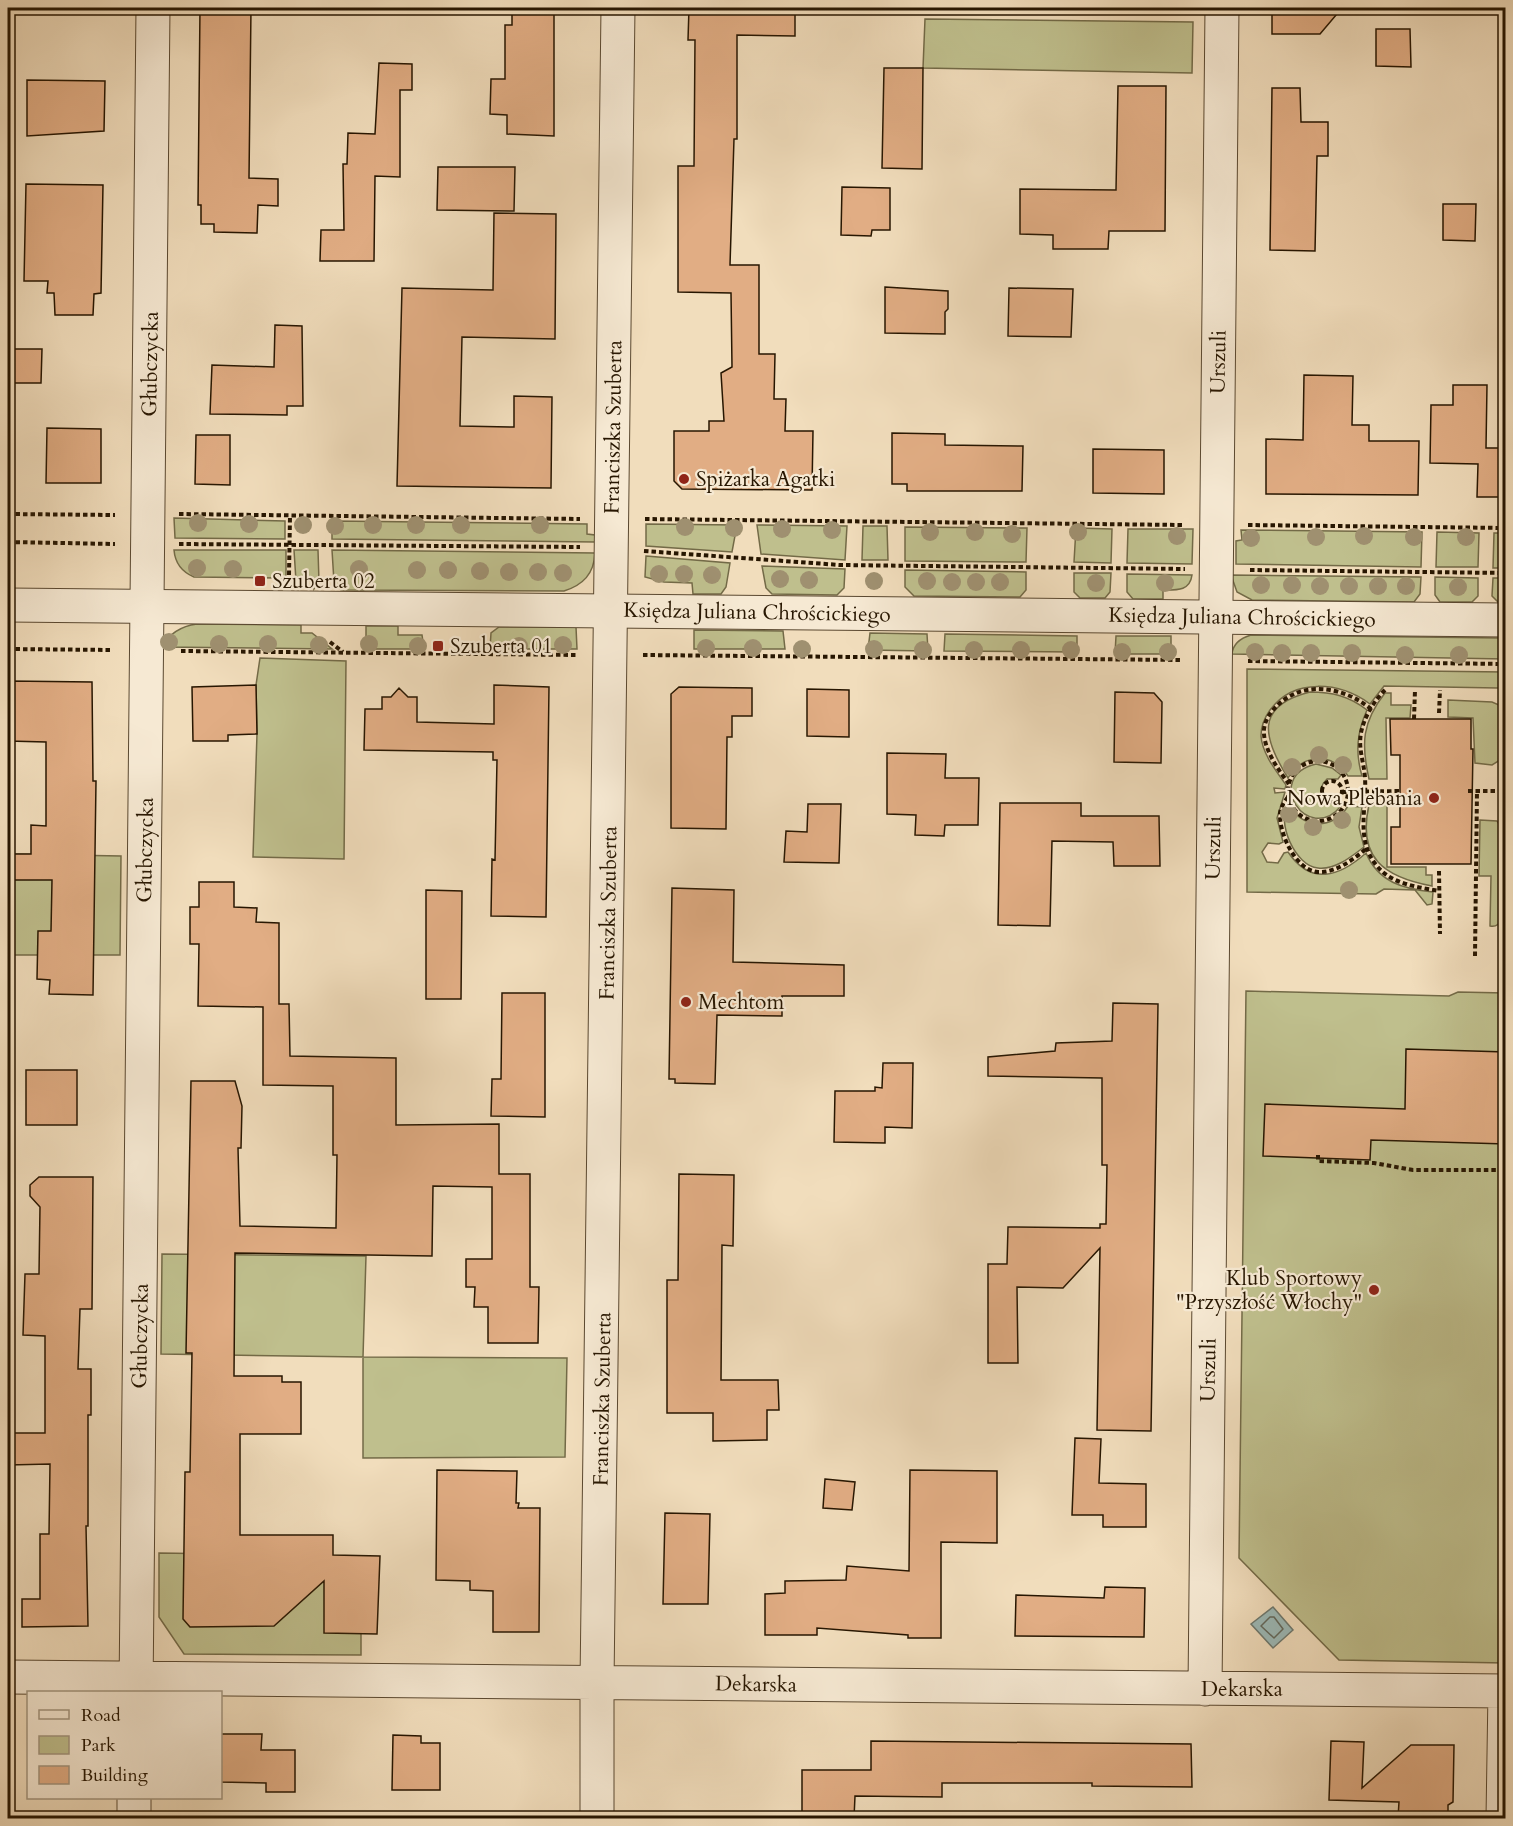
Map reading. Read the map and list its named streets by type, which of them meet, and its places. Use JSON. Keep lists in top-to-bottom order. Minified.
{"streets":{"street":["Urszuli","Głubczycka","Franciszka Szuberta","Księdza Juliana Chrościckiego","Dekarska"]},"crossings":[["Urszuli","Księdza Juliana Chrościckiego"],["Urszuli","Dekarska"],["Głubczycka","Księdza Juliana Chrościckiego"],["Głubczycka","Dekarska"],["Franciszka Szuberta","Księdza Juliana Chrościckiego"],["Franciszka Szuberta","Dekarska"]],"places":{"other":["Spiżarka Agatki","Nowa Plebania","Mechtom","Klub Sportowy \"Przyszłość Włochy\""],"transit":["Szuberta 02","Szuberta 01"]},"legend":["Road","Park","Building"]}
